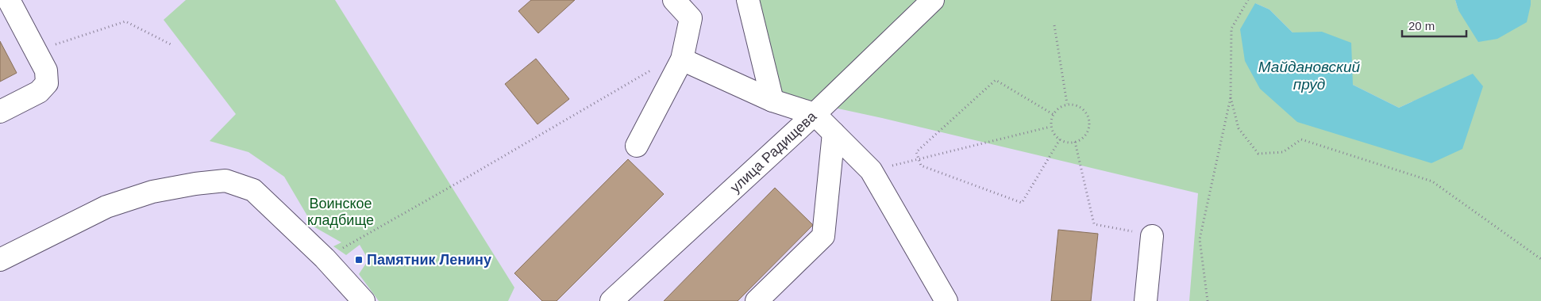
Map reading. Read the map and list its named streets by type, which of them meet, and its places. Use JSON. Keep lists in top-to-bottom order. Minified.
{"streets":{"street":["улица Радищева"]},"water":["Майдановский пруд"],"parks":["Воинское кладбище"],"places":{"transit":["Памятник Ленину"]},"scale_bar":"20 m"}
